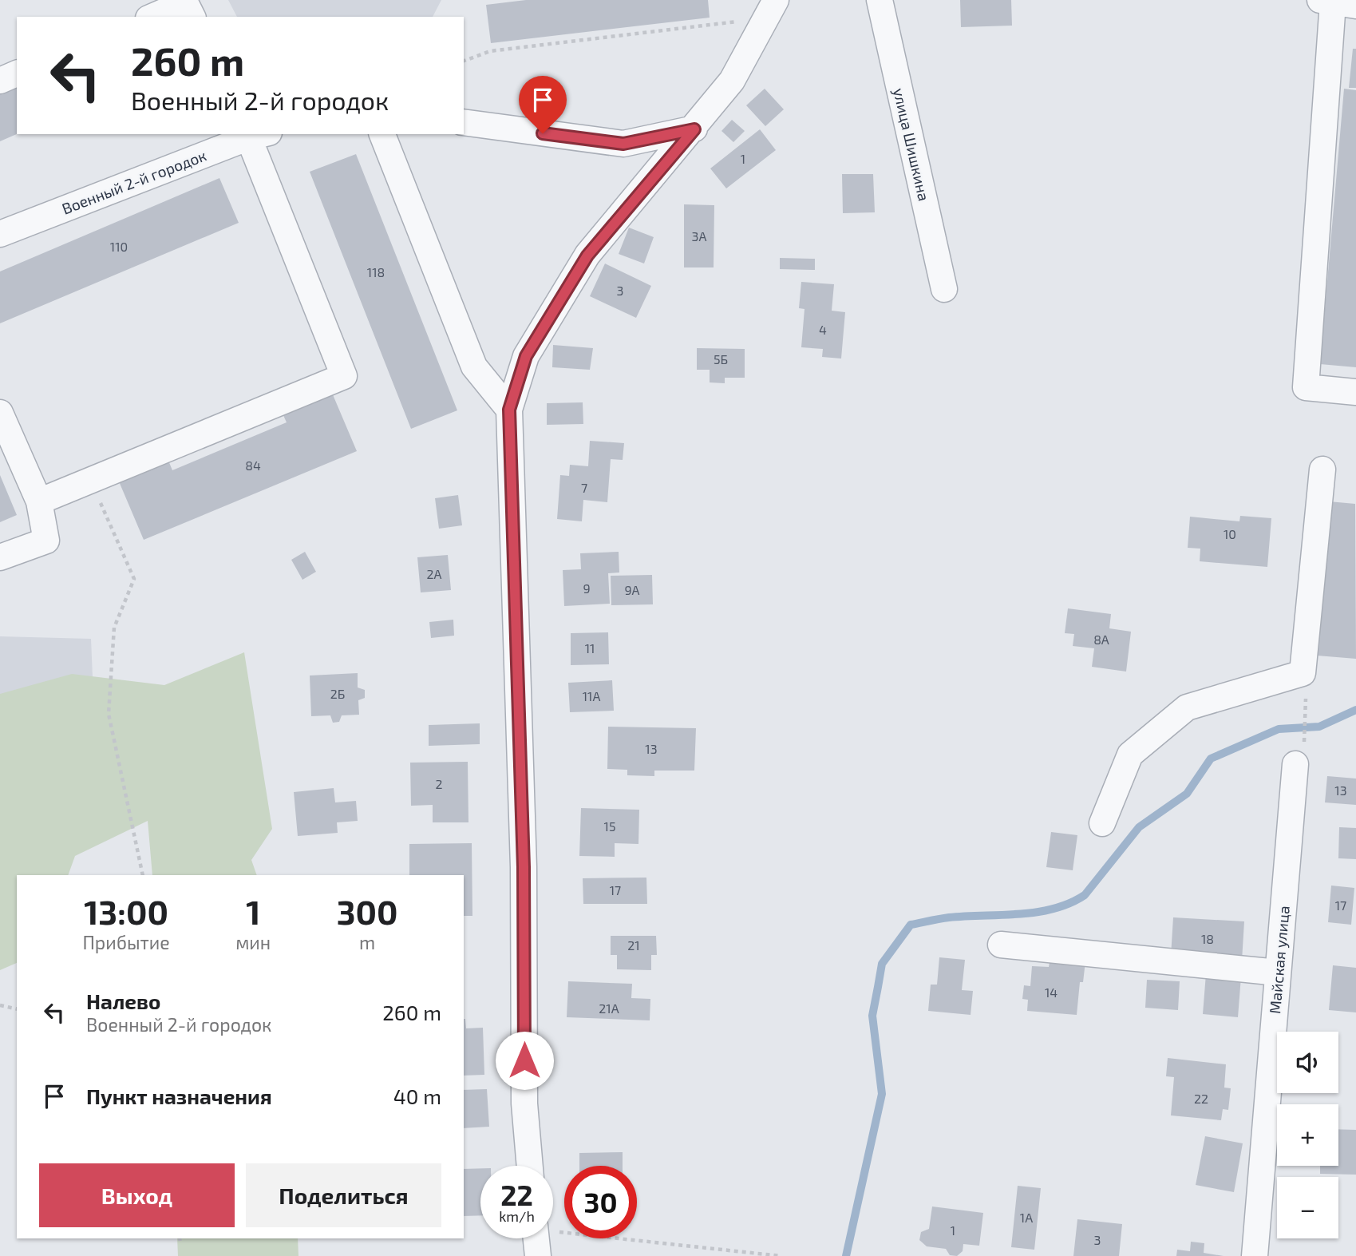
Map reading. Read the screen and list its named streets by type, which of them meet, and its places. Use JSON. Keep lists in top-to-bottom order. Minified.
{"streets":{"street":["улица Шишкина","Военный 2-й городок","Майская улица"]},"house_numbers":["1","3А","110","118","3","4","5Б","84","7","10","2А","9","9А","8А","11","2Б","11А","13","2","13","15","17","17","18","21","14","21А","22","1А","1","3"],"page":{"turn":["260 m","Военный 2-й городок"],"eta":["13:00","Прибытие","1","мин","300","m"],"list":[{"name":"Налево","note":"Военный 2-й городок","value":"260 m"},{"name":"Пункт назначения","value":"40 m"}],"map_buttons":["+","−"],"buttons":["Выход","Поделиться"],"speed":"22 km/h","limit":"30"}}
